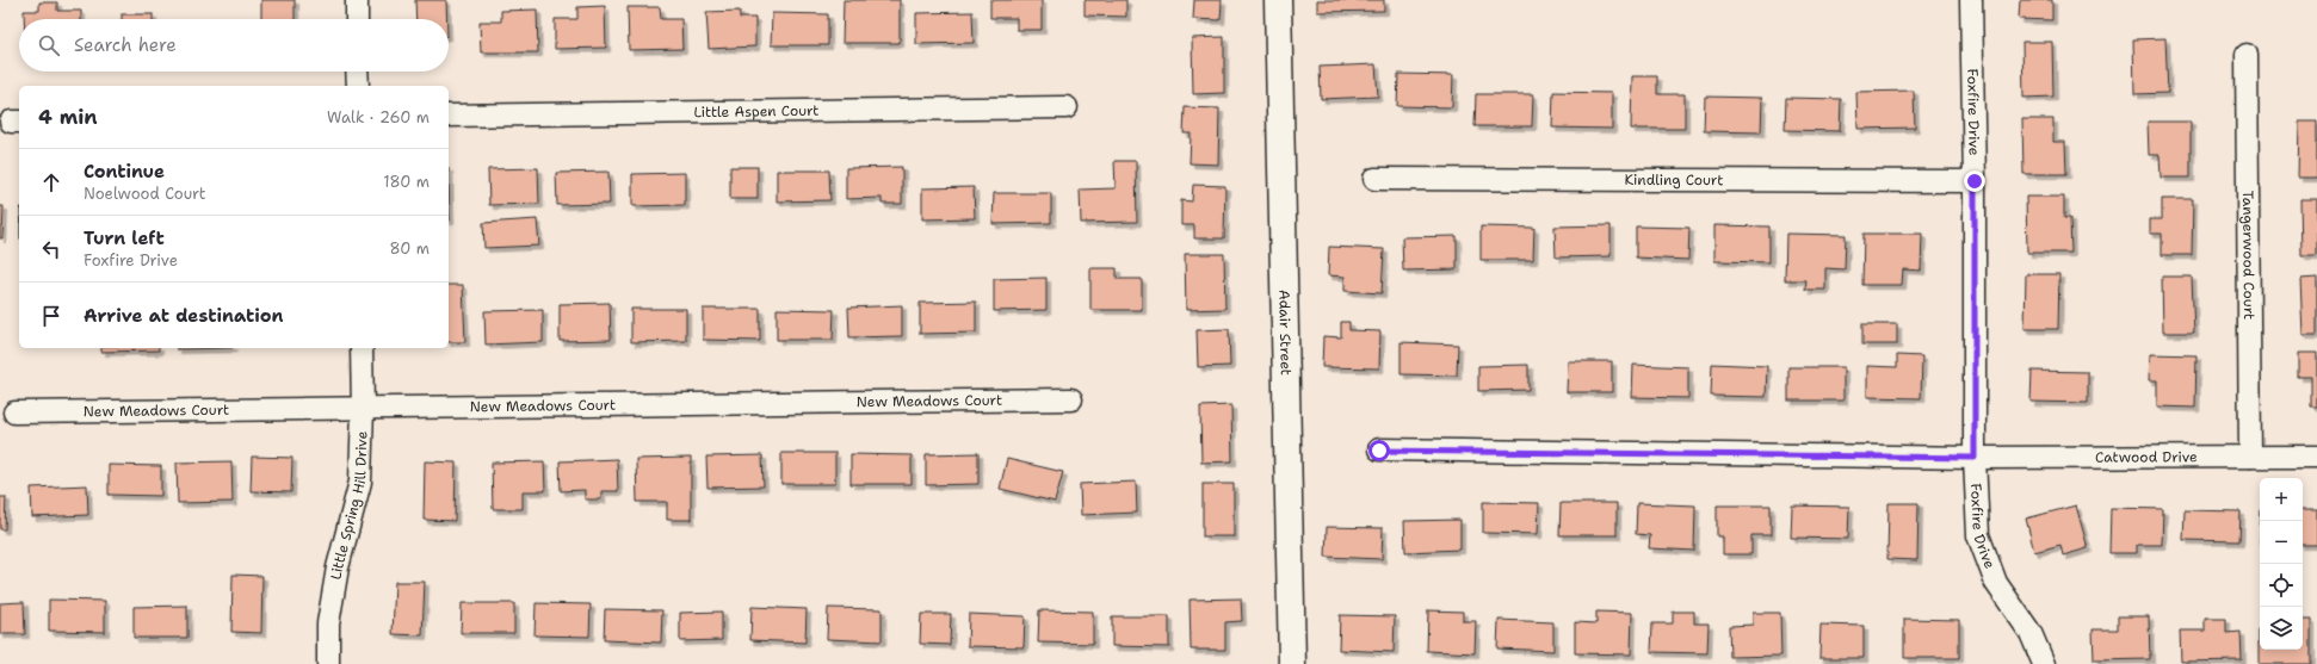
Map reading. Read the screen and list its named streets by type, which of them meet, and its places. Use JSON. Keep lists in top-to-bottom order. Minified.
{"streets":{"street":["Little Aspen Court","Foxfire Drive","Kindling Court","Tangerwood Court","Adair Street","New Meadows Court","Catwood Drive","Little Spring Hill Drive"]},"crossings":[["Foxfire Drive","Kindling Court"],["Foxfire Drive","Catwood Drive"],["Tangerwood Court","Catwood Drive"],["New Meadows Court","Little Spring Hill Drive"]],"page":{"search":"Search here","heading":["4 min","Walk · 260 m"],"list":[["Continue","Noelwood Court","180 m"],["Turn left","Foxfire Drive","80 m"],"Arrive at destination"],"map_buttons":["+","−"]}}
